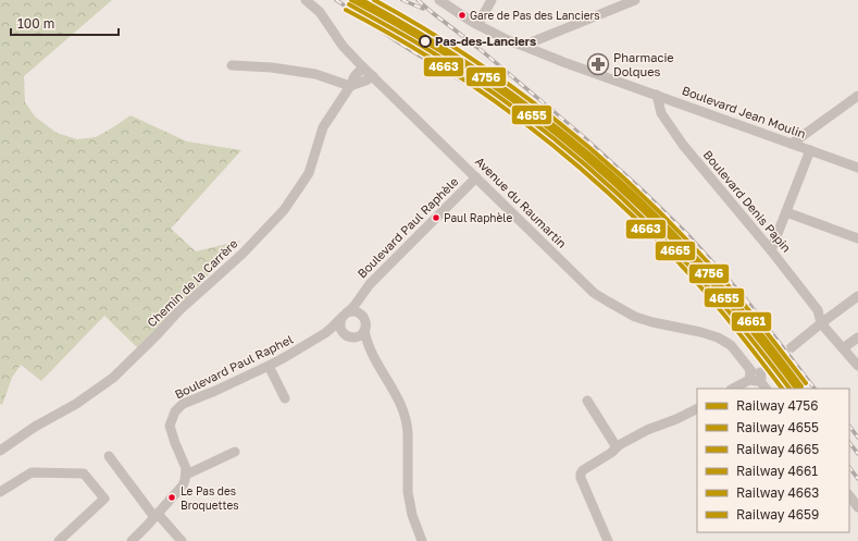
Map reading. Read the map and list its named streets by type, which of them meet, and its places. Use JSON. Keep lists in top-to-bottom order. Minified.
{"streets":{"street":["Boulevard Jean Moulin","Boulevard Denis Papin","Avenue du Raumartin","Boulevard Paul Raphèle","Chemin de la Carrère","Boulevard Paul Raphel"]},"crossings":[["Boulevard Jean Moulin","Boulevard Denis Papin"],["Avenue du Raumartin","Boulevard Paul Raphèle"],["Avenue du Raumartin","Chemin de la Carrère"],["Boulevard Paul Raphèle","Boulevard Paul Raphel"]],"places":{"other":["Gare de Pas des Lanciers","Pas-des-Lanciers","Paul Raphèle","Le Pas des Broquettes"],"pharmacy":["Pharmacie Dolques"]},"lines":["rail line 4756","rail line 4655","rail line 4661","rail line 4659","rail line 4665","rail line 4663"],"legend":["Railway 4756","Railway 4655","Railway 4665","Railway 4661","Railway 4663","Railway 4659"],"scale_bar":"100 m"}
